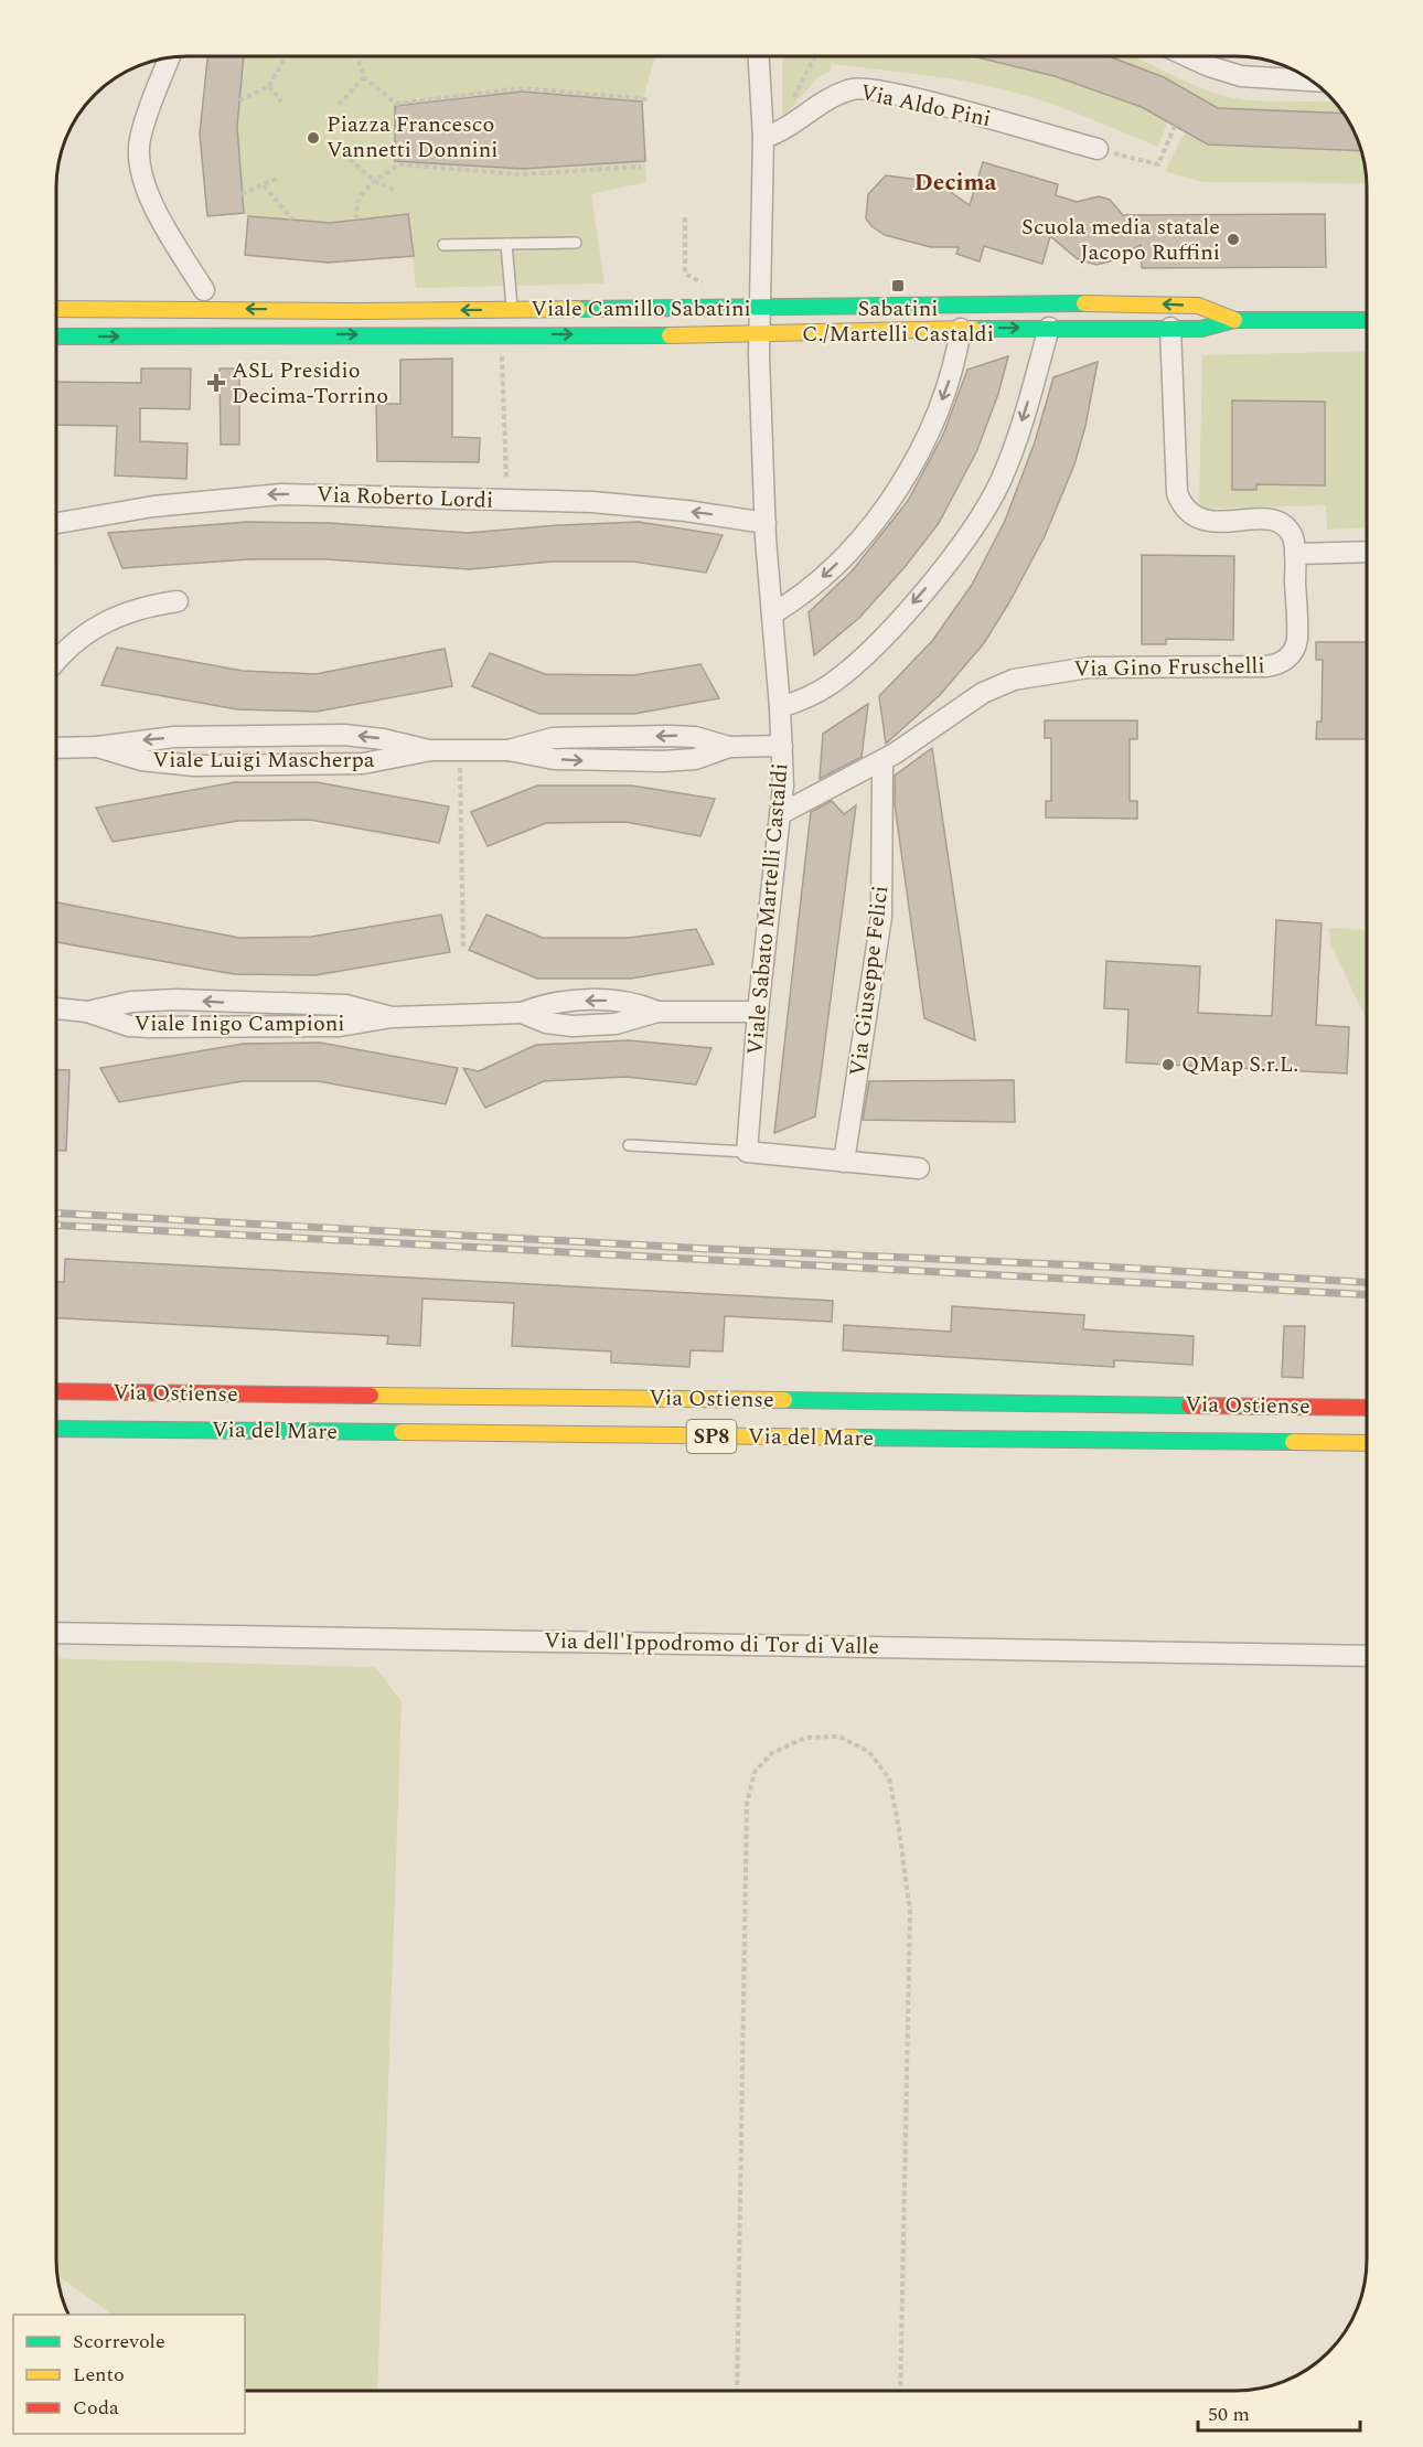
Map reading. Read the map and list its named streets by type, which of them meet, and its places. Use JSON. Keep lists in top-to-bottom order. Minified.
{"streets":{"main road":["Viale Camillo Sabatini","Via Ostiense","Via del Mare","SP8"],"street":["Via Aldo Pini","Via Roberto Lordi","Via Gino Fruschelli","Viale Luigi Mascherpa","Viale Sabato Martelli Castaldi","Via Giuseppe Felici","Viale Inigo Campioni","Via dell'Ippodromo di Tor di Valle"]},"crossings":[["Via Aldo Pini","Viale Sabato Martelli Castaldi"],["Viale Camillo Sabatini","Via Gino Fruschelli"],["Viale Camillo Sabatini","Viale Sabato Martelli Castaldi"],["Via Roberto Lordi","Viale Sabato Martelli Castaldi"],["Via Gino Fruschelli","Viale Sabato Martelli Castaldi"],["Via Gino Fruschelli","Via Giuseppe Felici"],["Viale Luigi Mascherpa","Viale Sabato Martelli Castaldi"],["Viale Sabato Martelli Castaldi","Viale Inigo Campioni"]],"one_way":["Via Roberto Lordi"],"districts":["Decima"],"places":{"other":["Piazza Francesco Vannetti Donnini","Scuola media statale Jacopo Ruffini","QMap S.r.L."],"transit":["Sabatini C./Martelli Castaldi"],"health":["ASL Presidio Decima-Torrino"]},"legend":["Scorrevole","Lento","Coda"],"scale_bar":"50 m"}
